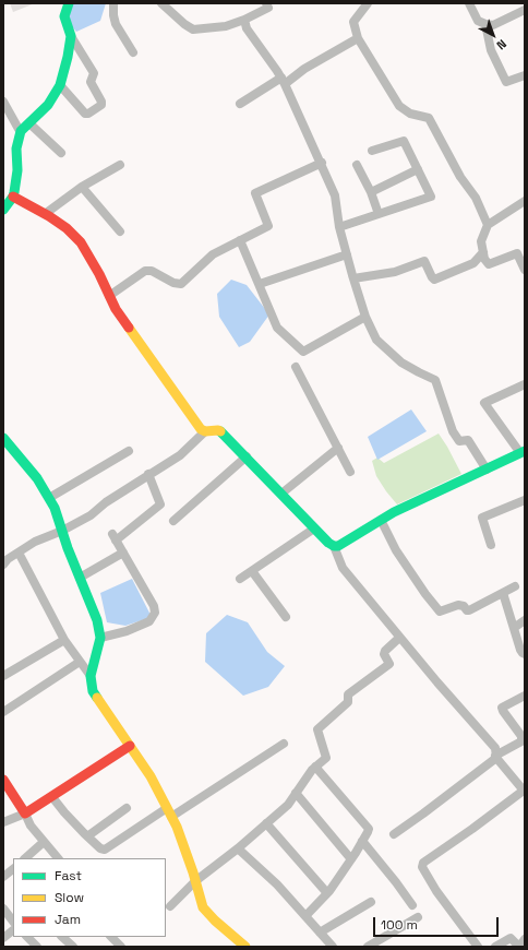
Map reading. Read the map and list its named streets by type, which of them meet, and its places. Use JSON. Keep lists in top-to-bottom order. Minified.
{"legend":["Fast","Slow","Jam"],"scale_bar":"100 m","north":"bottom right"}
